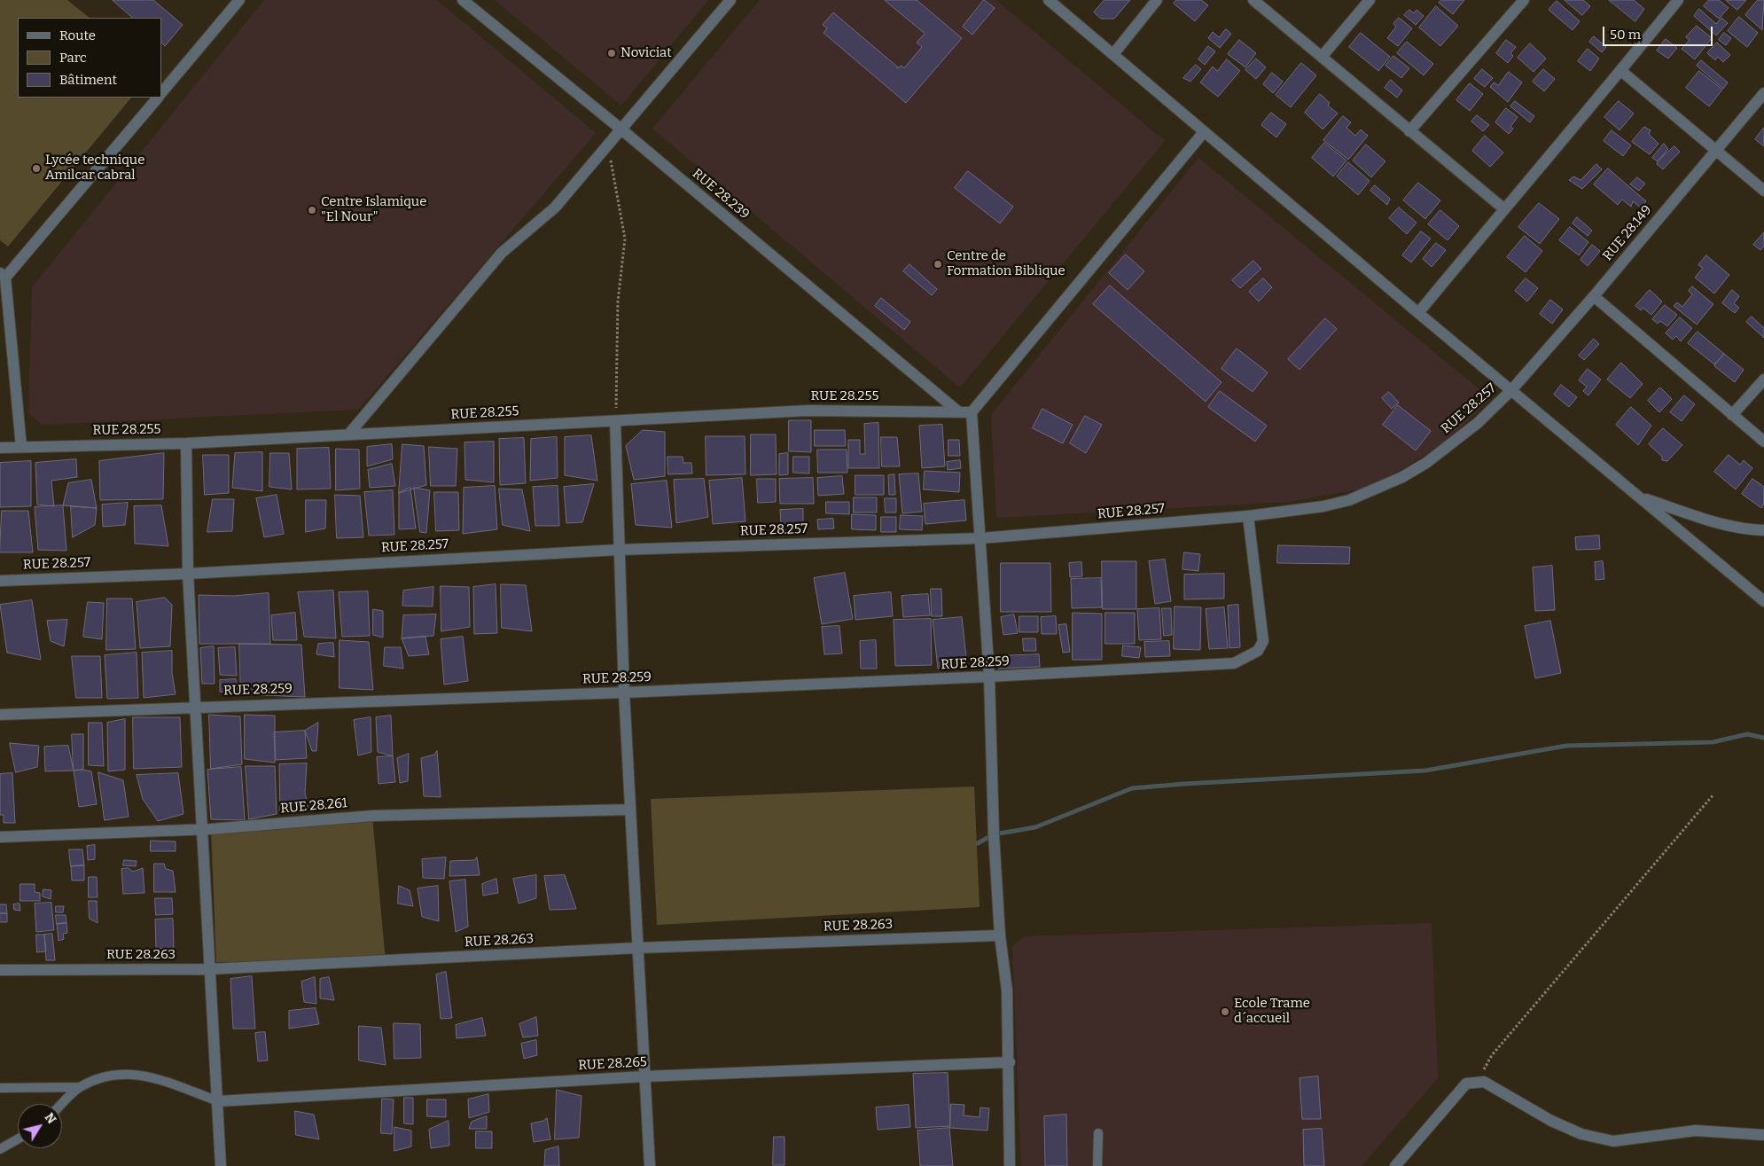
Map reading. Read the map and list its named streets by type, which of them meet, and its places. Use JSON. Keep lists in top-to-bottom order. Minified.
{"streets":{"street":["RUE 28.239","RUE 28.149","RUE 28.255","RUE 28.257","RUE 28.259","RUE 28.261","RUE 28.263","RUE 28.265"]},"crossings":[["RUE 28.239","RUE 28.255"],["RUE 28.149","RUE 28.257"],["RUE 28.257","RUE 28.259"]],"places":["Noviciat","Lycée technique Amilcar cabral","Centre Islamique \"El Nour\"","Centre de Formation Biblique","Ecole Trame d´accueil"],"legend":["Route","Parc","Bâtiment"],"scale_bar":"50 m","north":"top right"}
